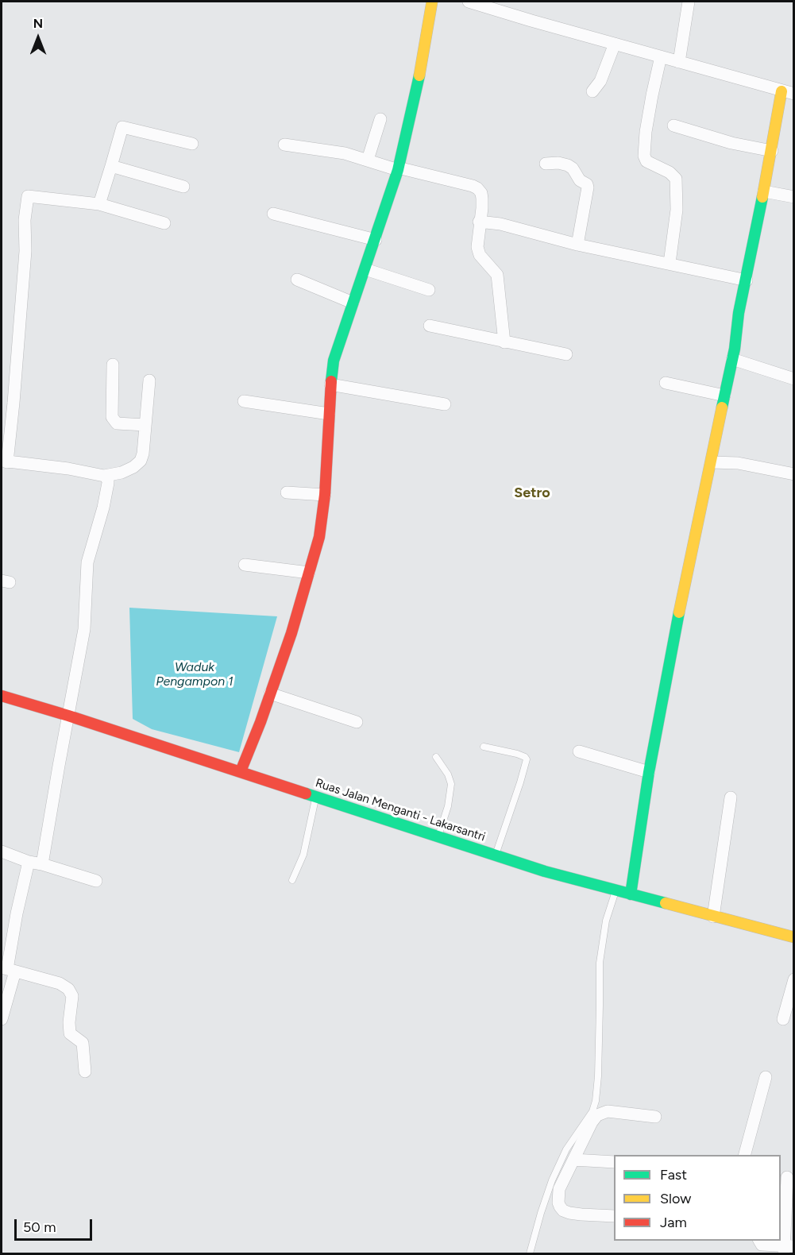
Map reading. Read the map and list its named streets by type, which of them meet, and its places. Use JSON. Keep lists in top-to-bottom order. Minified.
{"streets":{"street":["Ruas Jalan Menganti - Lakarsantri"]},"districts":["Setro"],"water":["Waduk Pengampon 1"],"legend":["Fast","Slow","Jam"],"scale_bar":"50 m","north":"top"}
